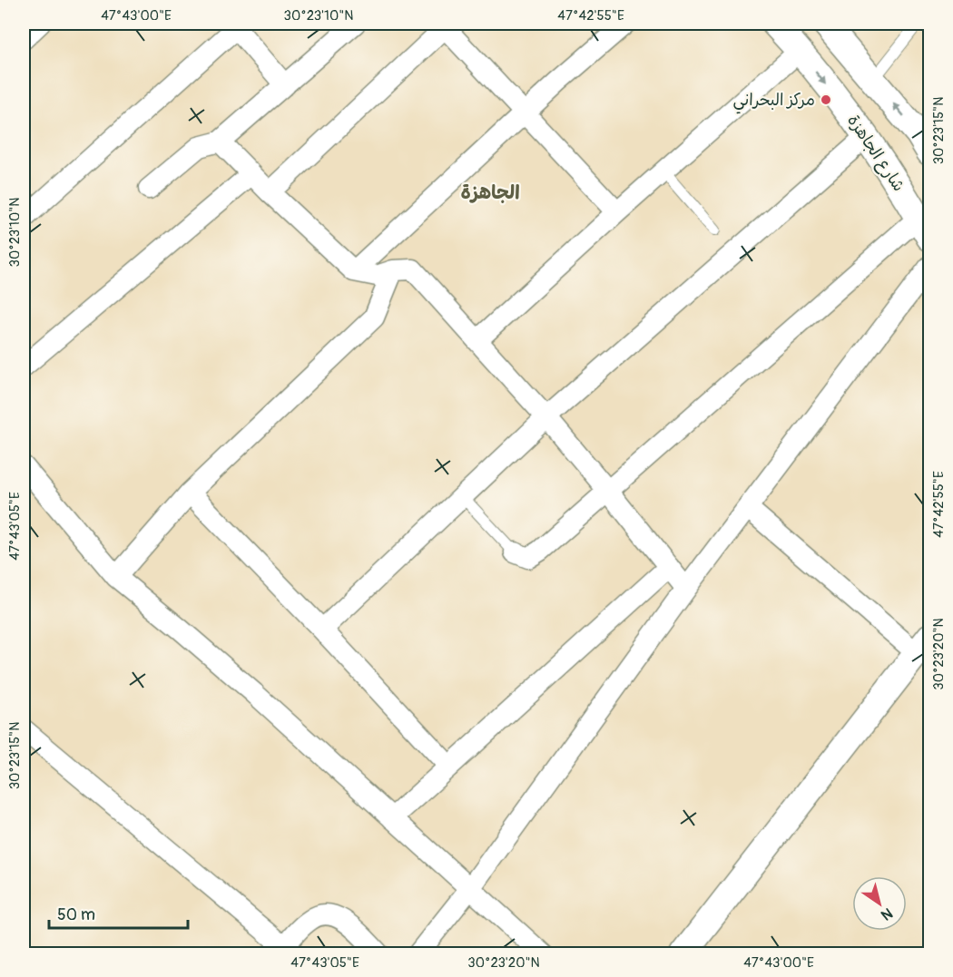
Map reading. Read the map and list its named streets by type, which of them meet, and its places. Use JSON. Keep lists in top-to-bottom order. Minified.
{"streets":{"street":["شارع الجاهزة"]},"districts":["الجاهزة"],"places":["مركز البحراني"],"scale_bar":"50 m","north":"bottom right","coordinates":["47°43'00\"E","30°23'10\"N","47°42'55\"E","30°23'15\"N","47°43'05\"E","30°23'20\"N"]}
